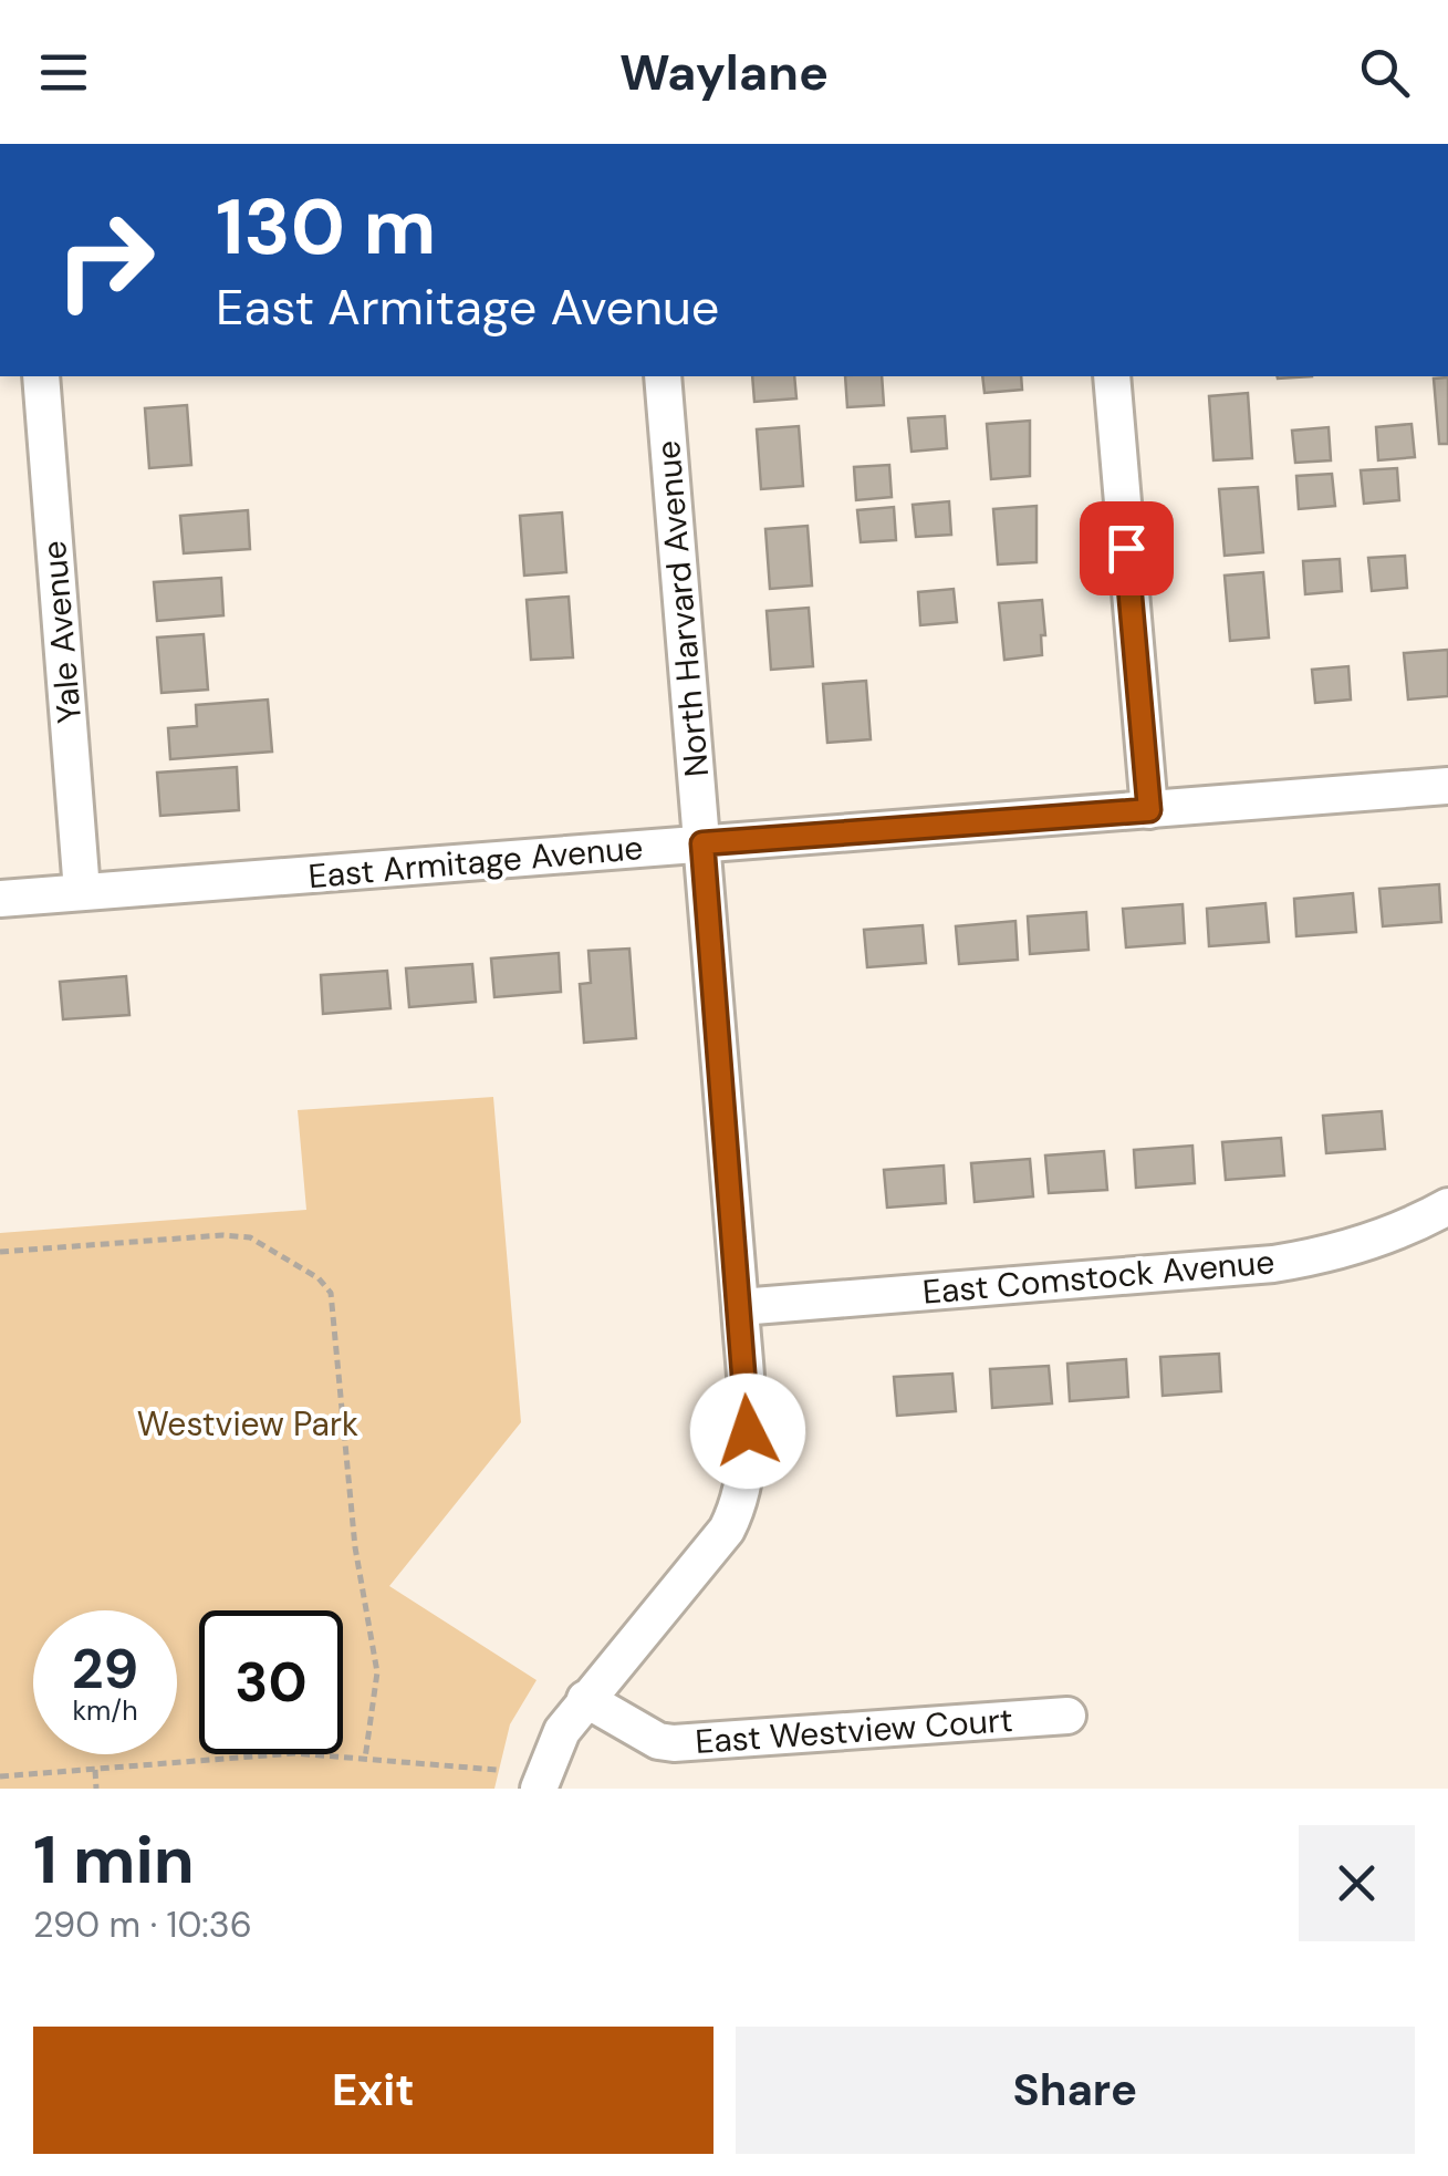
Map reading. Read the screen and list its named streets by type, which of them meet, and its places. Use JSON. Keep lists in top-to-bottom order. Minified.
{"streets":{"street":["North Harvard Avenue","Yale Avenue","East Armitage Avenue","East Comstock Avenue","East Westview Court"]},"crossings":[["North Harvard Avenue","East Armitage Avenue"],["North Harvard Avenue","East Comstock Avenue"],["North Harvard Avenue","East Westview Court"],["Yale Avenue","East Armitage Avenue"]],"parks":["Westview Park"],"page":{"header":"Waylane","turn":["130 m","East Armitage Avenue"],"speed":"29 km/h","limit":"30","heading":["1 min","290 m · 10:36"],"buttons":["Exit","Share"]}}
